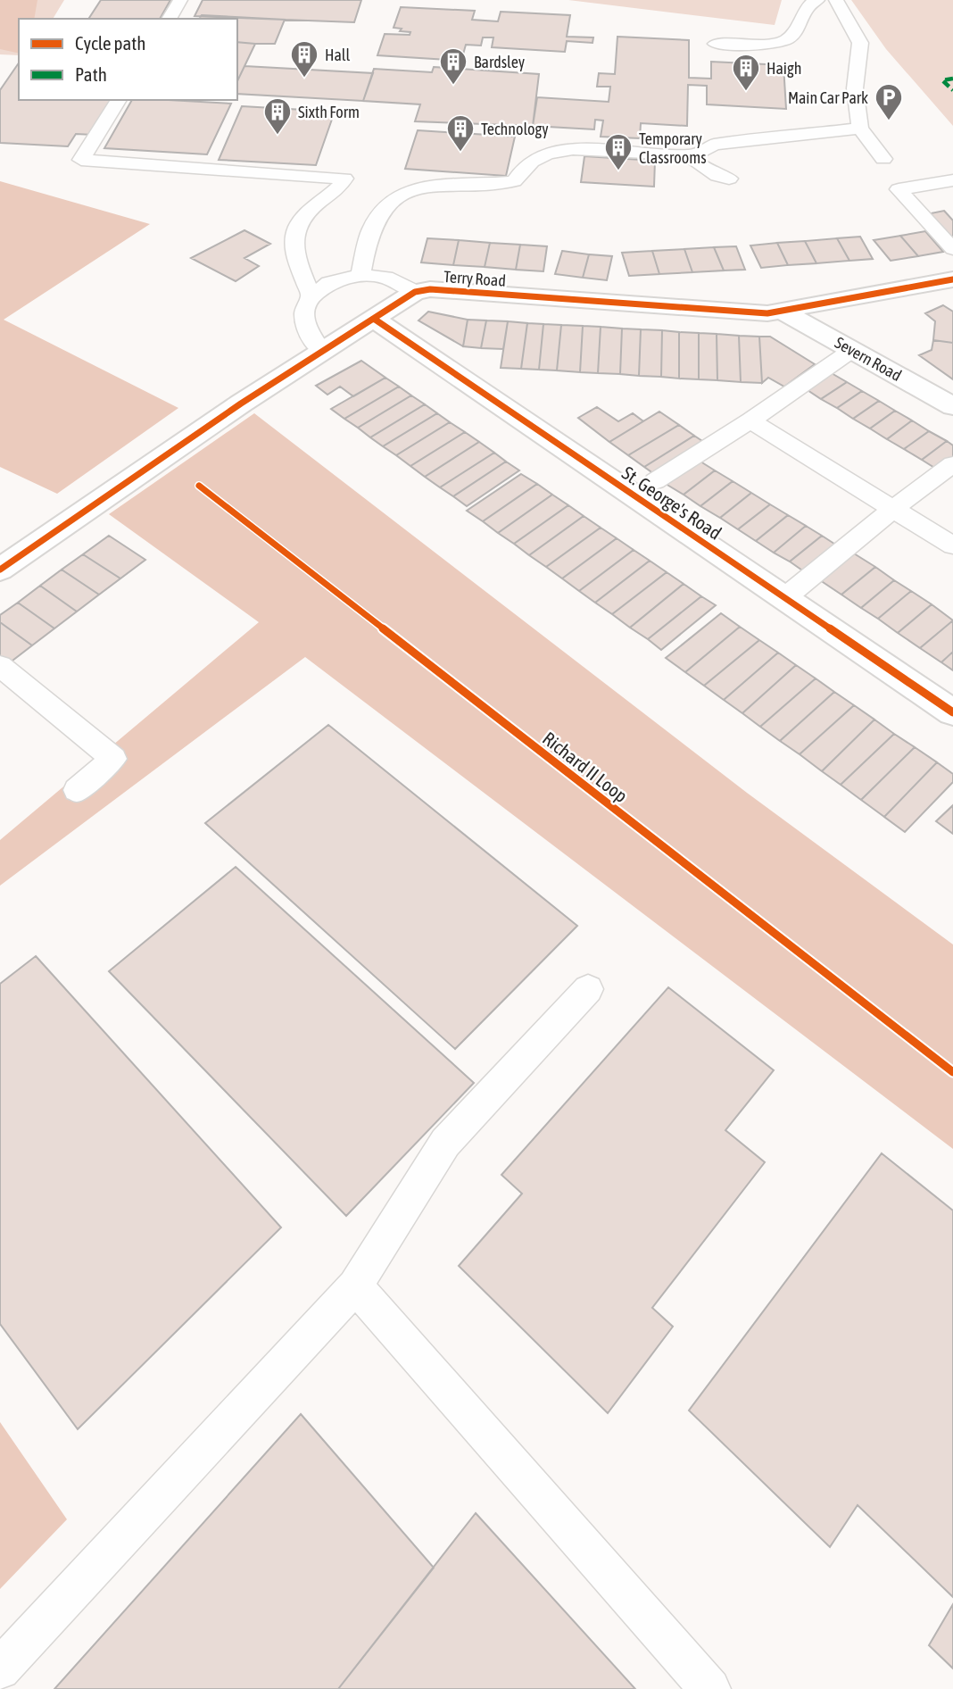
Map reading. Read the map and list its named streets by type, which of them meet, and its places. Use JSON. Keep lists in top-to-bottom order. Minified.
{"streets":{"street":["Terry Road","Severn Road","St. George's Road"],"cycle path":["Richard II Loop"]},"crossings":[["Terry Road","Severn Road"]],"places":{"building":["Hall","Bardsley","Haigh","Sixth Form","Technology","Temporary Classrooms"],"parking":["Main Car Park"]},"legend":["Cycle path","Path"]}
